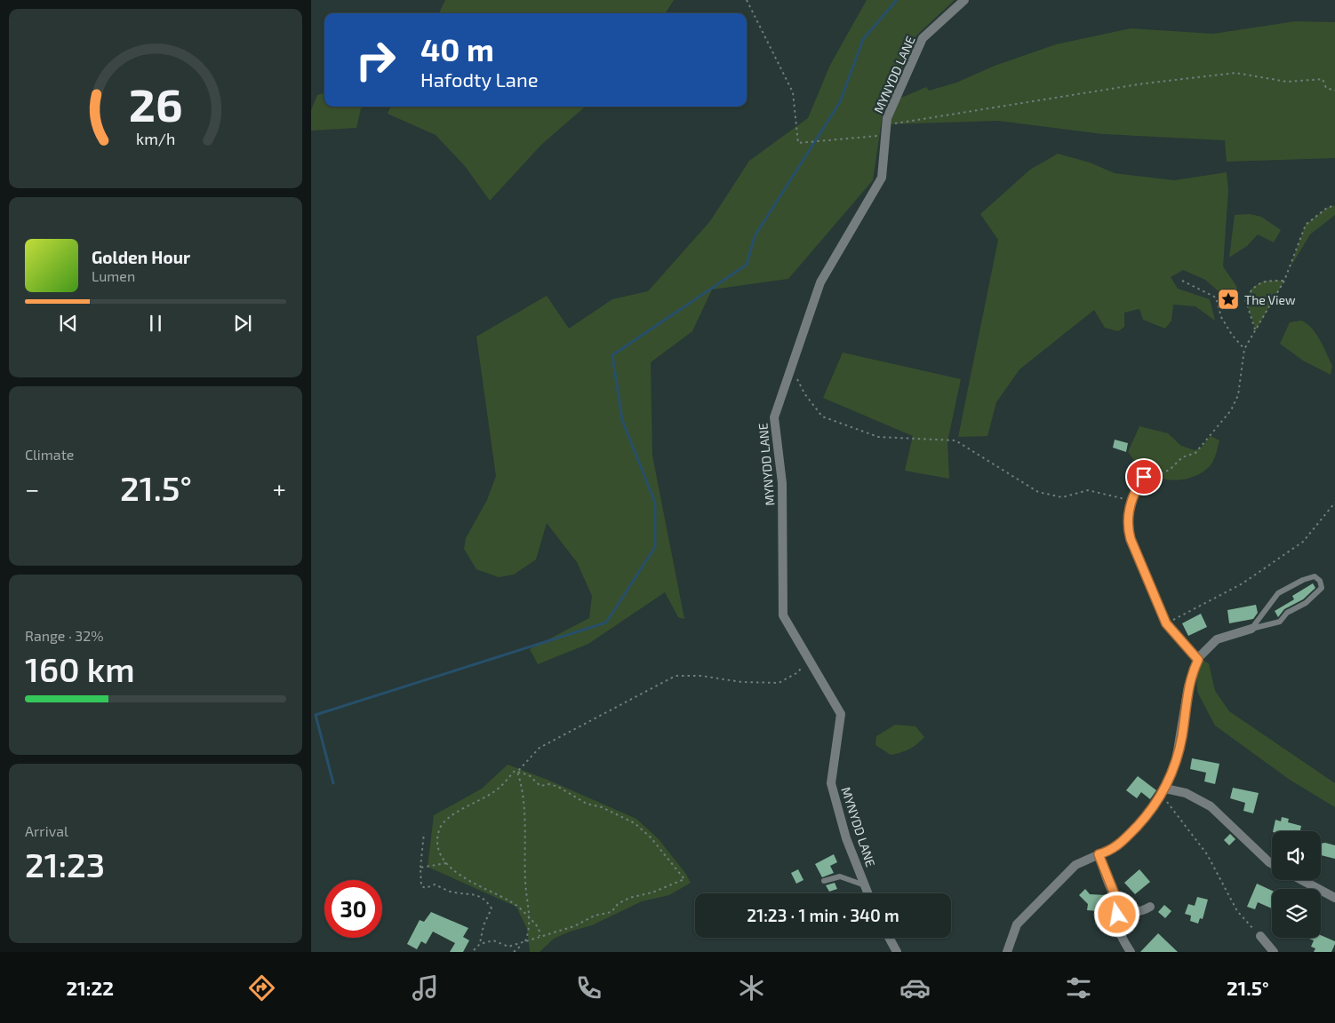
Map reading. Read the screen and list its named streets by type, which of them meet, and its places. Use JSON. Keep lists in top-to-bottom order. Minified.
{"streets":{"street":["MYNYDD LANE"]},"places":{"place":["The View"]},"page":{"turn":["40 m","Hafodty Lane"],"song":["Golden Hour","Lumen"],"tile":["Climate",["Range · 32%","160 km"],["Arrival","21:23"]],"heat":["−","21.5°","+"],"limit":"30","trip":"21:23 · 1 min · 340 m","tabs":["21:22","21.5°"],"gauge":["26","km/h"]}}
